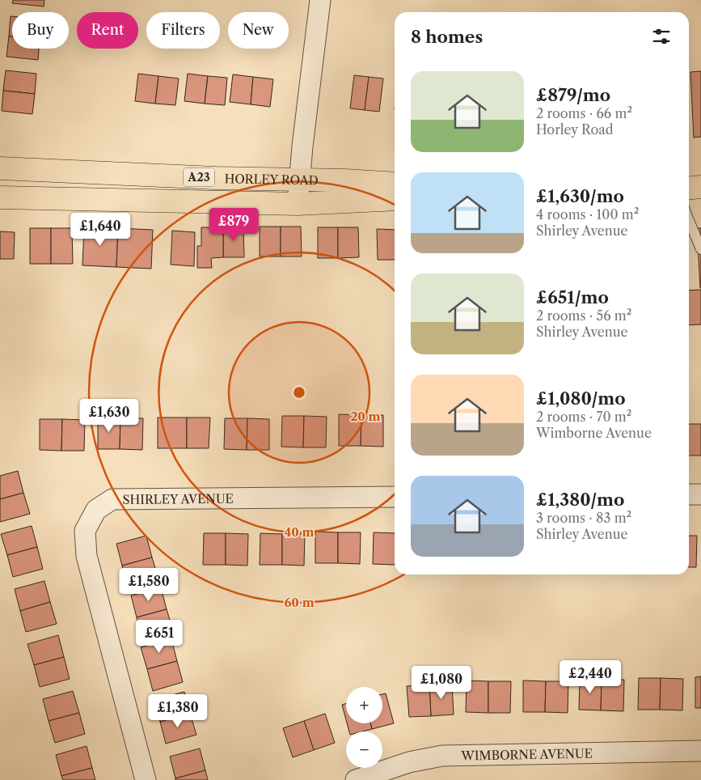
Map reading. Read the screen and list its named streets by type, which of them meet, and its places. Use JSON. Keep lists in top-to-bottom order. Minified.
{"streets":{"main road":["A23","HORLEY ROAD"],"street":["SHIRLEY AVENUE","WIMBORNE AVENUE"]},"page":{"chip":["Buy","Rent","Filters","New"],"heading":"8 homes","list":[{"name":"£879/mo","note":"2 rooms · 66 m² · Horley Road"},{"name":"£1,630/mo","note":"4 rooms · 100 m² · Shirley Avenue"},{"name":"£651/mo","note":"2 rooms · 56 m² · Shirley Avenue"},{"name":"£1,080/mo","note":"2 rooms · 70 m² · Wimborne Avenue"},{"name":"£1,380/mo","note":"3 rooms · 83 m² · Shirley Avenue"}],"price":["£879","£1,640","£1,630","£1,580","£651","£2,440","£1,080","£1,380"],"map_buttons":["+","−"]},"rings":["20 m","40 m","60 m"]}
